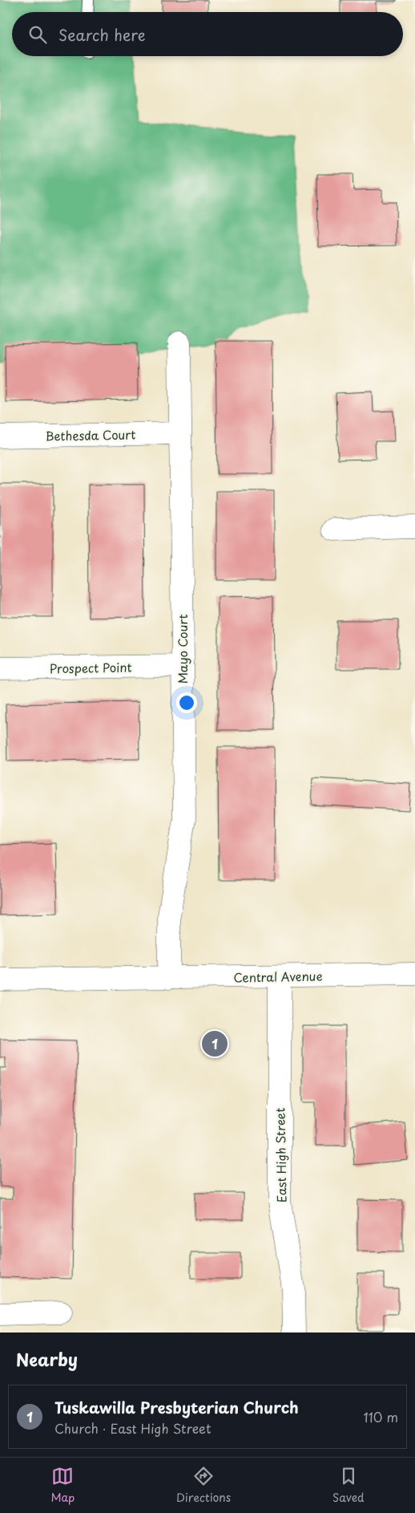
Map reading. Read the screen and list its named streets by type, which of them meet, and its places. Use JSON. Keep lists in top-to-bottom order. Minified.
{"streets":{"street":["Bethesda Court","Mayo Court","Prospect Point","Central Avenue","East High Street"]},"crossings":[["Bethesda Court","Mayo Court"],["Mayo Court","Prospect Point"],["Mayo Court","Central Avenue"],["Central Avenue","East High Street"]],"page":{"search":"Search here","pins":"1","heading":"Nearby","list":[{"mark":"1","name":"Tuskawilla Presbyterian Church","note":"Church · East High Street","value":"110 m"}],"nav":["Map","Directions","Saved"]}}
